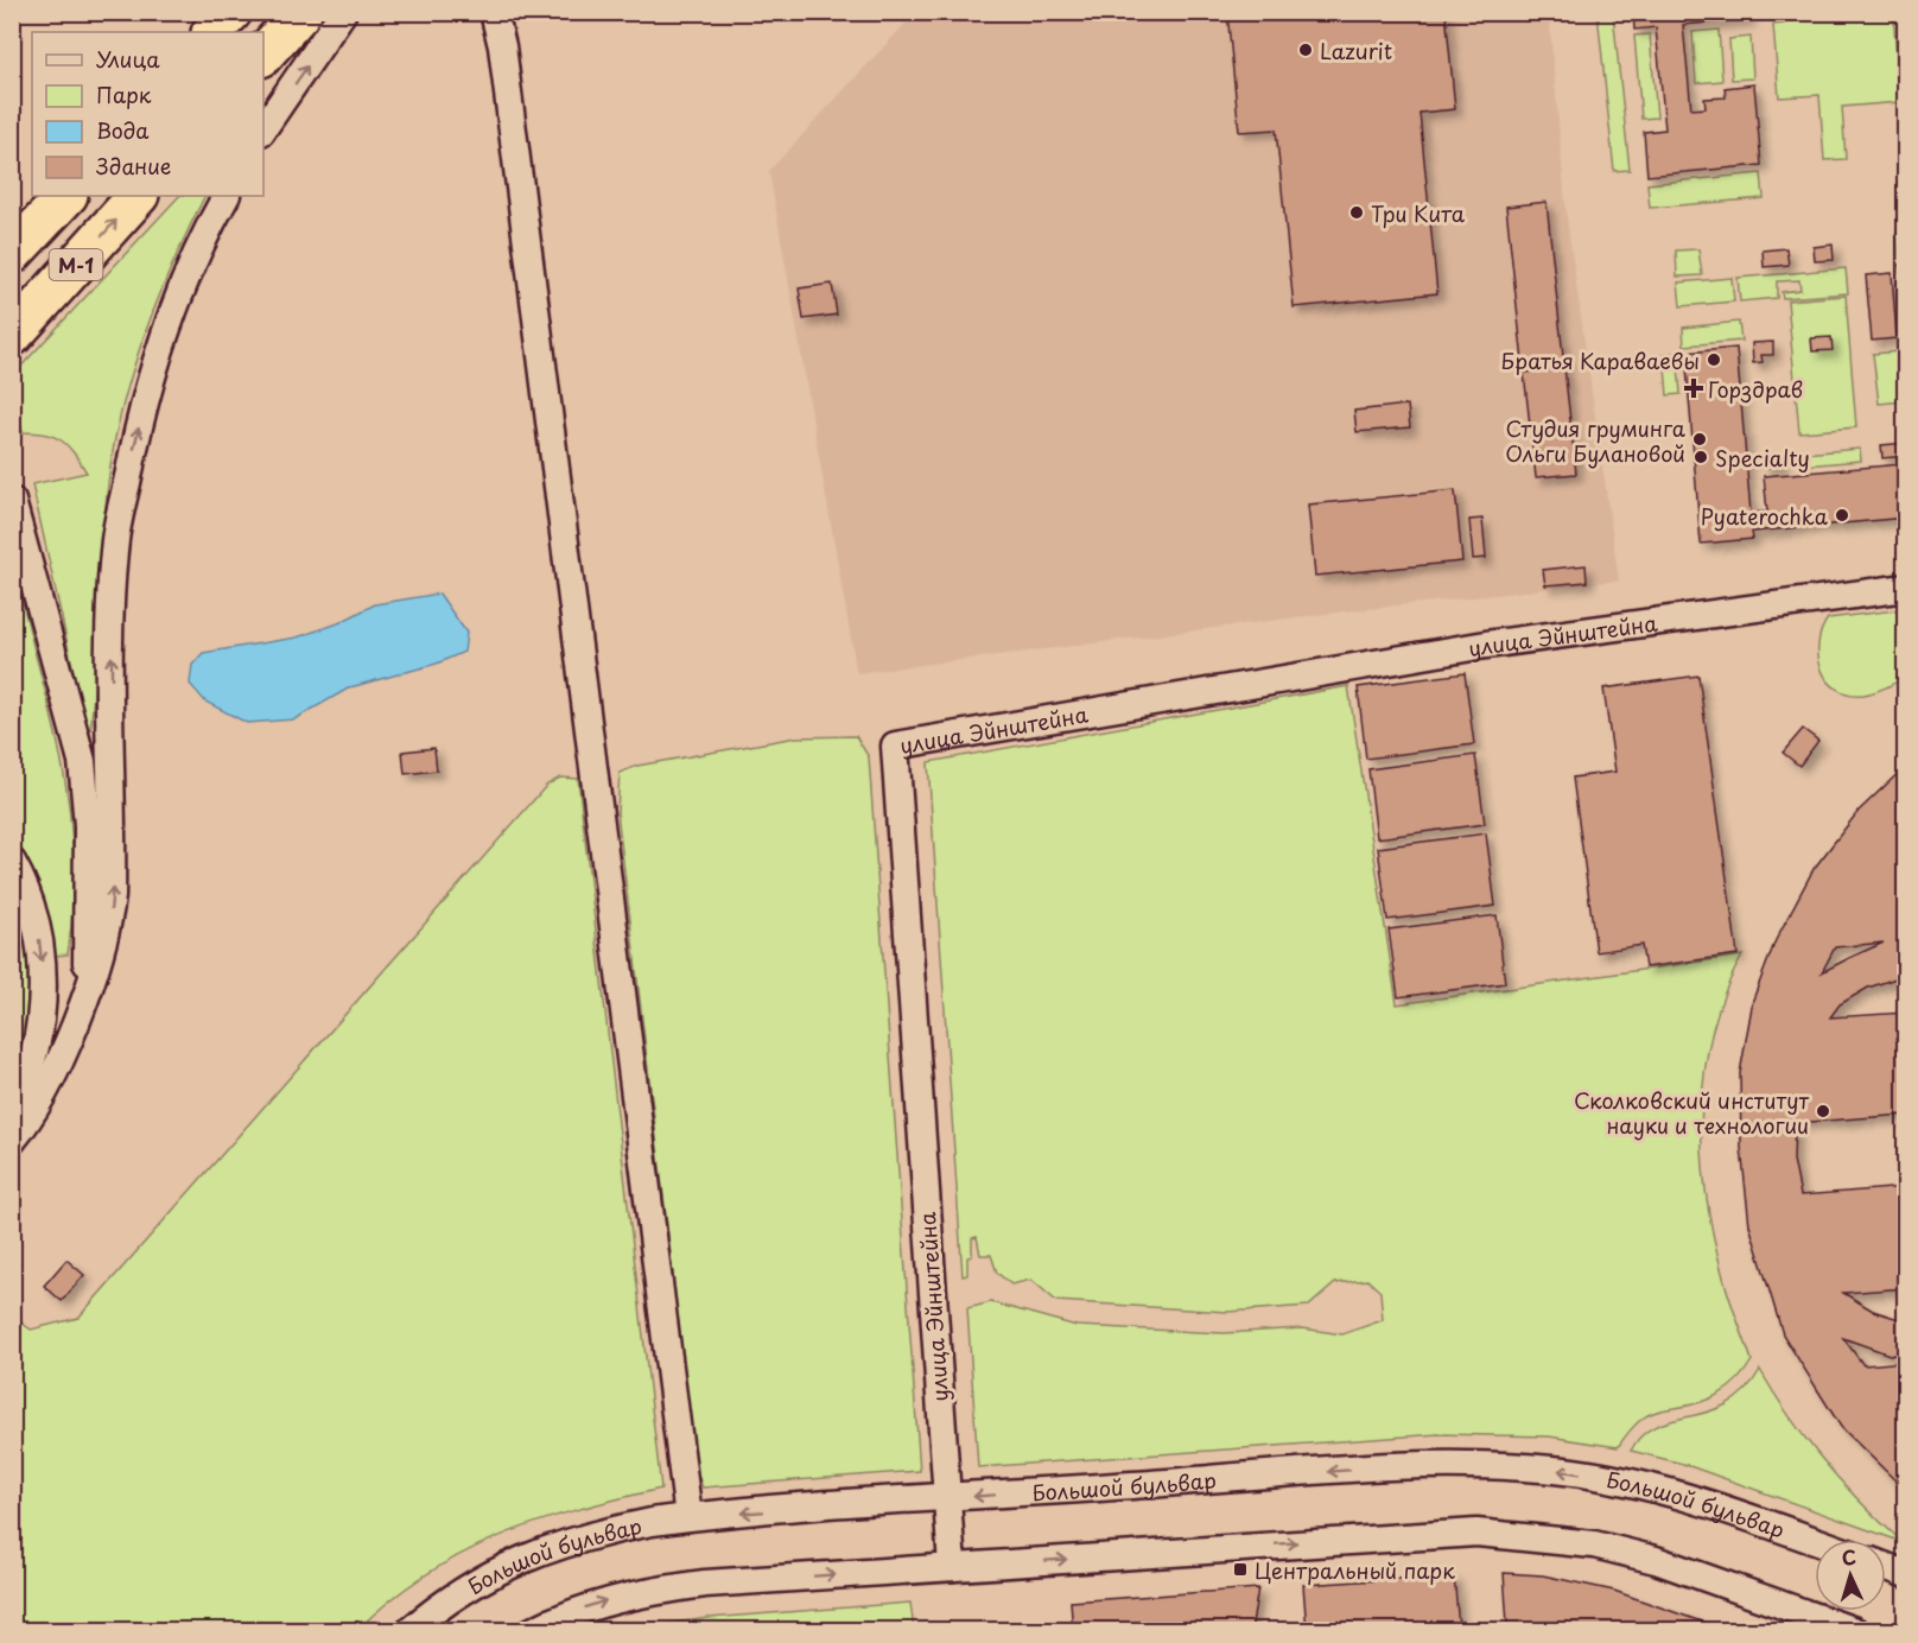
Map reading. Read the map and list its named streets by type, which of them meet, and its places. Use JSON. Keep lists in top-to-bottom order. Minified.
{"streets":{"highway":["М-1"],"street":["улица Эйнштейна","Большой бульвар"]},"crossings":[["улица Эйнштейна","Большой бульвар"]],"places":{"other":["Lazurit","Три Кита","Братья Караваевы","Студия груминга Ольги Булановой","Specialty","Pyaterochka","Сколковский институт науки и технологии"],"health":["Горздрав"],"transit":["Центральный парк"]},"legend":["Улица","Парк","Вода","Здание"],"north":"top"}
